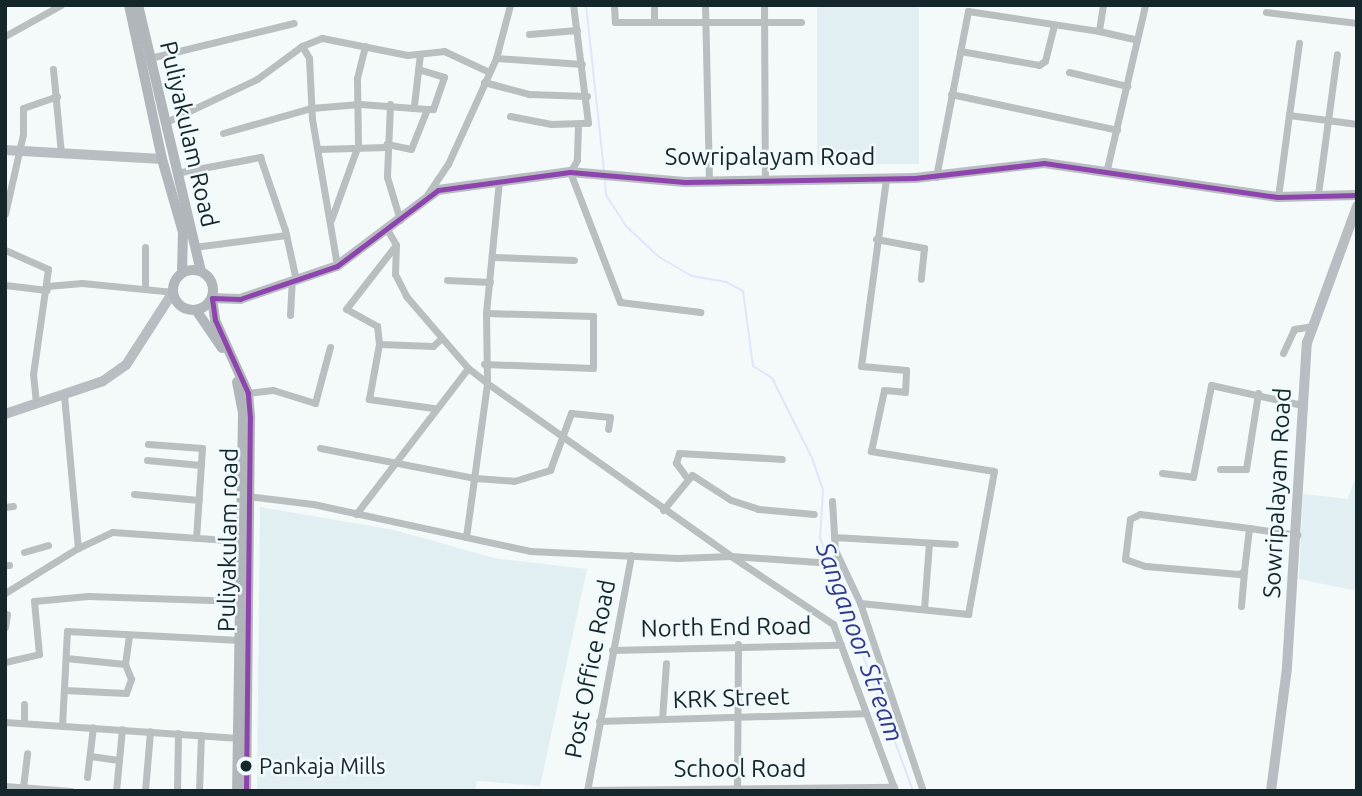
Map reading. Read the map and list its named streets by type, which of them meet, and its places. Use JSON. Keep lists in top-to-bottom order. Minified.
{"streets":{"main road":["Puliyakulam Road","Puliyakulam road"],"street":["Sowripalayam Road","North End Road","Post Office Road","KRK Street","School Road"]},"crossings":[["Puliyakulam Road","Sowripalayam Road"],["Puliyakulam Road","Puliyakulam road"],["Sowripalayam Road","Puliyakulam road"],["North End Road","Post Office Road"],["Post Office Road","KRK Street"],["Post Office Road","School Road"]],"water":["Sanganoor Stream"],"places":["Pankaja Mills"]}
